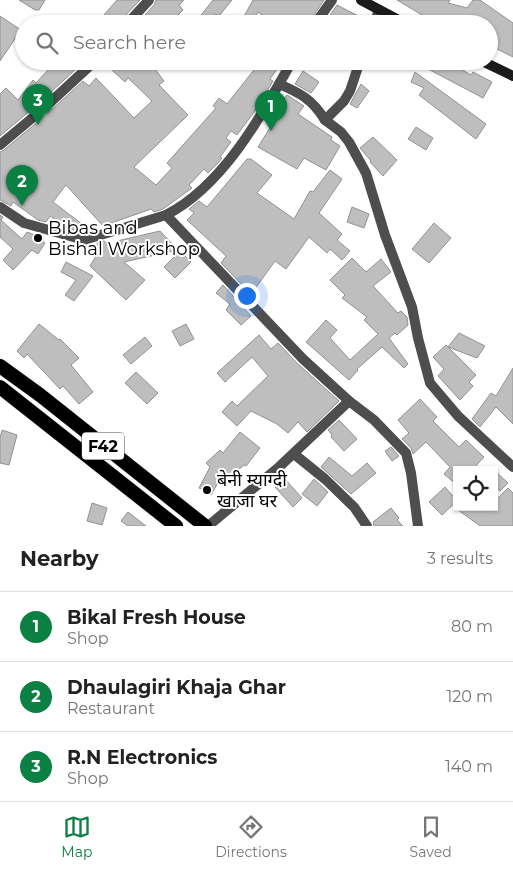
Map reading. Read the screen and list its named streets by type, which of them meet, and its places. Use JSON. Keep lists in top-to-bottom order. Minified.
{"streets":{"highway":["F42"]},"places":["Bibas and Bishal Workshop","बेनी म्याग्दी खाजा घर"],"page":{"search":"Search here","pins":["3","1","2"],"heading":["Nearby","3 results"],"list":[{"mark":"1","name":"Bikal Fresh House","note":"Shop","value":"80 m"},{"mark":"2","name":"Dhaulagiri Khaja Ghar","note":"Restaurant","value":"120 m"},{"mark":"3","name":"R.N Electronics","note":"Shop","value":"140 m"}],"nav":["Map","Directions","Saved"]}}
